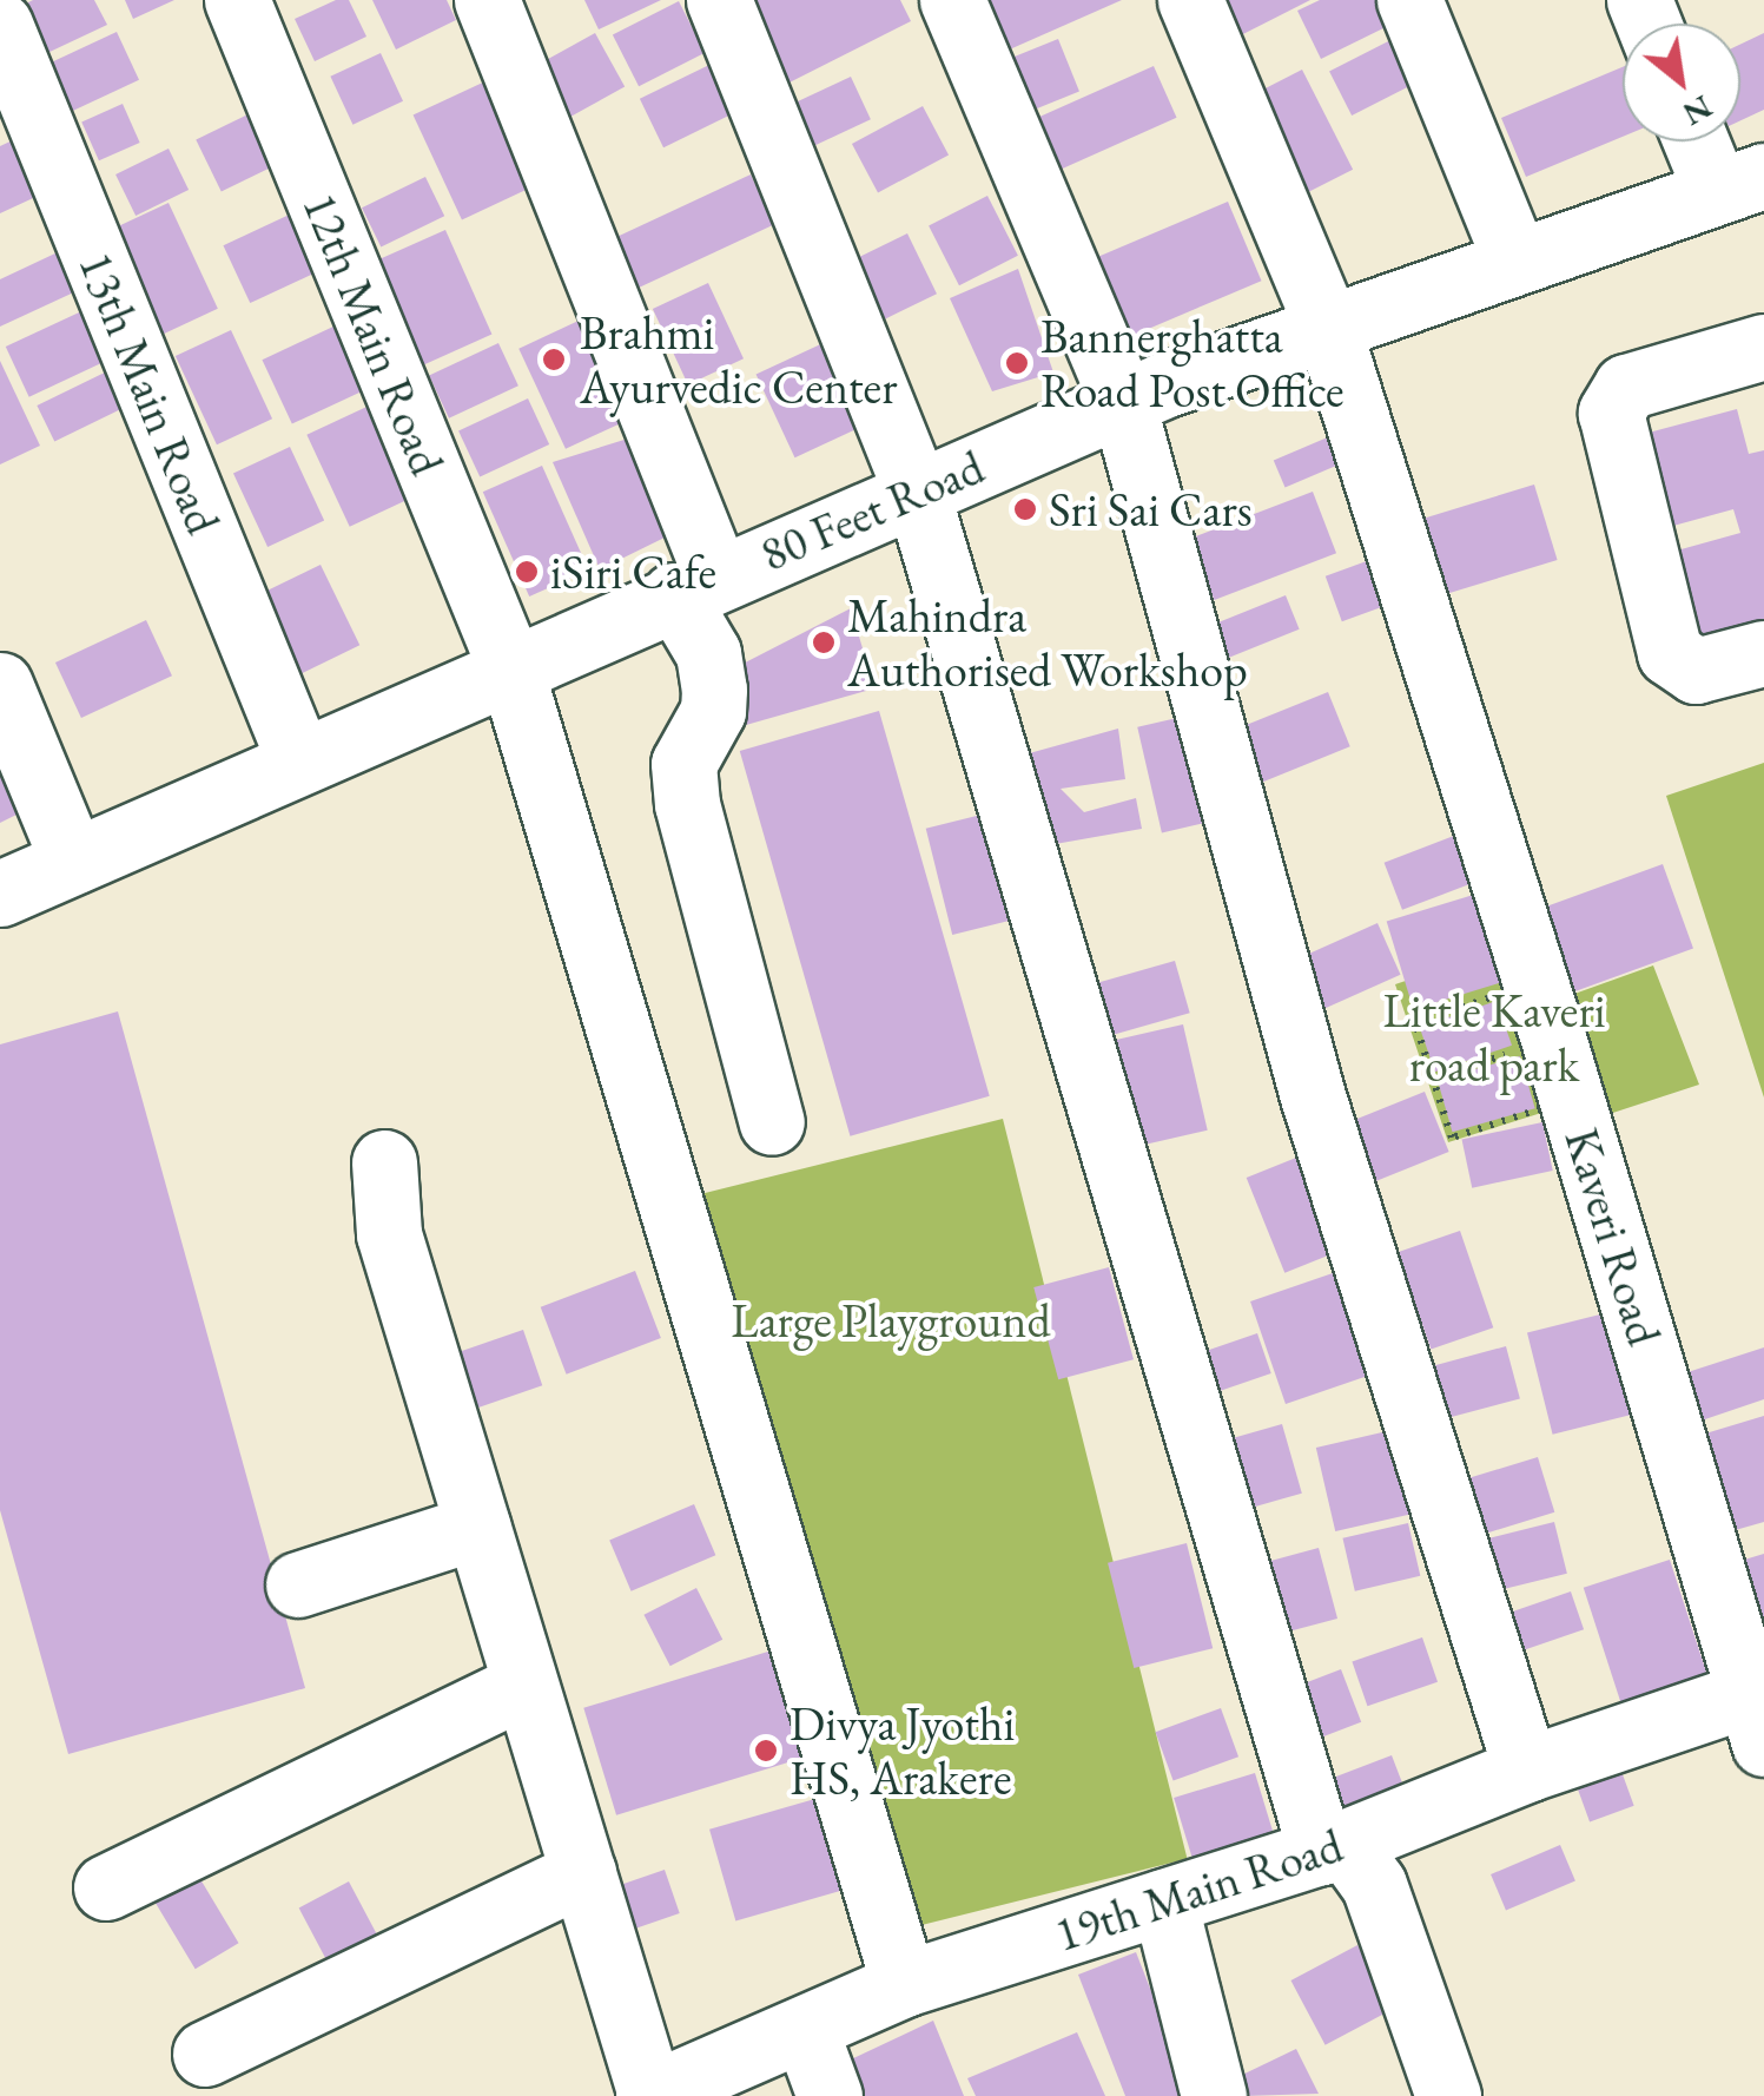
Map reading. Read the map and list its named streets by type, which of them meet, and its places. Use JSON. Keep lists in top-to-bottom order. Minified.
{"streets":{"street":["12th Main Road","13th Main Road","80 Feet Road","Kaveri Road","19th Main Road"]},"crossings":[["12th Main Road","80 Feet Road"],["12th Main Road","19th Main Road"],["13th Main Road","80 Feet Road"],["80 Feet Road","Kaveri Road"],["Kaveri Road","19th Main Road"]],"parks":["Little Kaveri road park","Large Playground"],"places":["Brahmi Ayurvedic Center","Bannerghatta Road Post Office","Sri Sai Cars","iSiri Cafe","Mahindra Authorised Workshop","Divya Jyothi HS, Arakere"],"north":"bottom right"}
